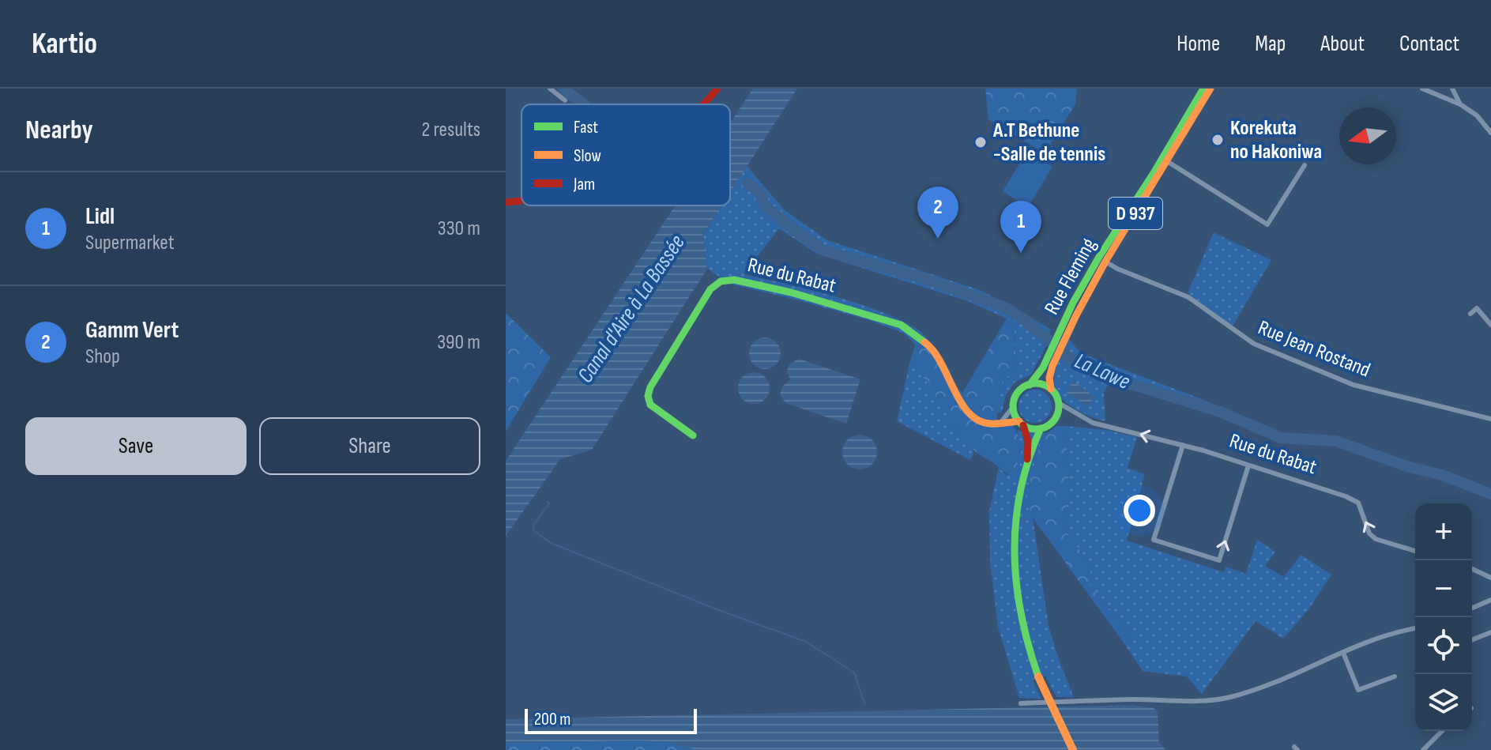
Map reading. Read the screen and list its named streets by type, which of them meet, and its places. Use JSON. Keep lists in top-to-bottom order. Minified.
{"streets":{"main road":["D 937","Rue du Rabat","Rue Fleming"],"street":["Rue Jean Rostand"]},"crossings":[["Rue du Rabat","Rue Fleming"],["Rue Fleming","Rue Jean Rostand"]],"water":["Canal d'Aire à La Bassée","La Lawe"],"places":["Korekuta no Hakoniwa","A.T Bethune -Salle de tennis"],"legend":["Fast","Slow","Jam"],"scale_bar":"200 m","north":"left","page":{"header":"Kartio","nav":["Home","Map","About","Contact"],"heading":["Nearby","2 results"],"list":[{"mark":"1","name":"Lidl","note":"Supermarket","value":"330 m"},{"mark":"2","name":"Gamm Vert","note":"Shop","value":"390 m"}],"pins":["2","1"],"buttons":["Save","Share"],"map_buttons":["+","−"],"scale":"200 m"}}
